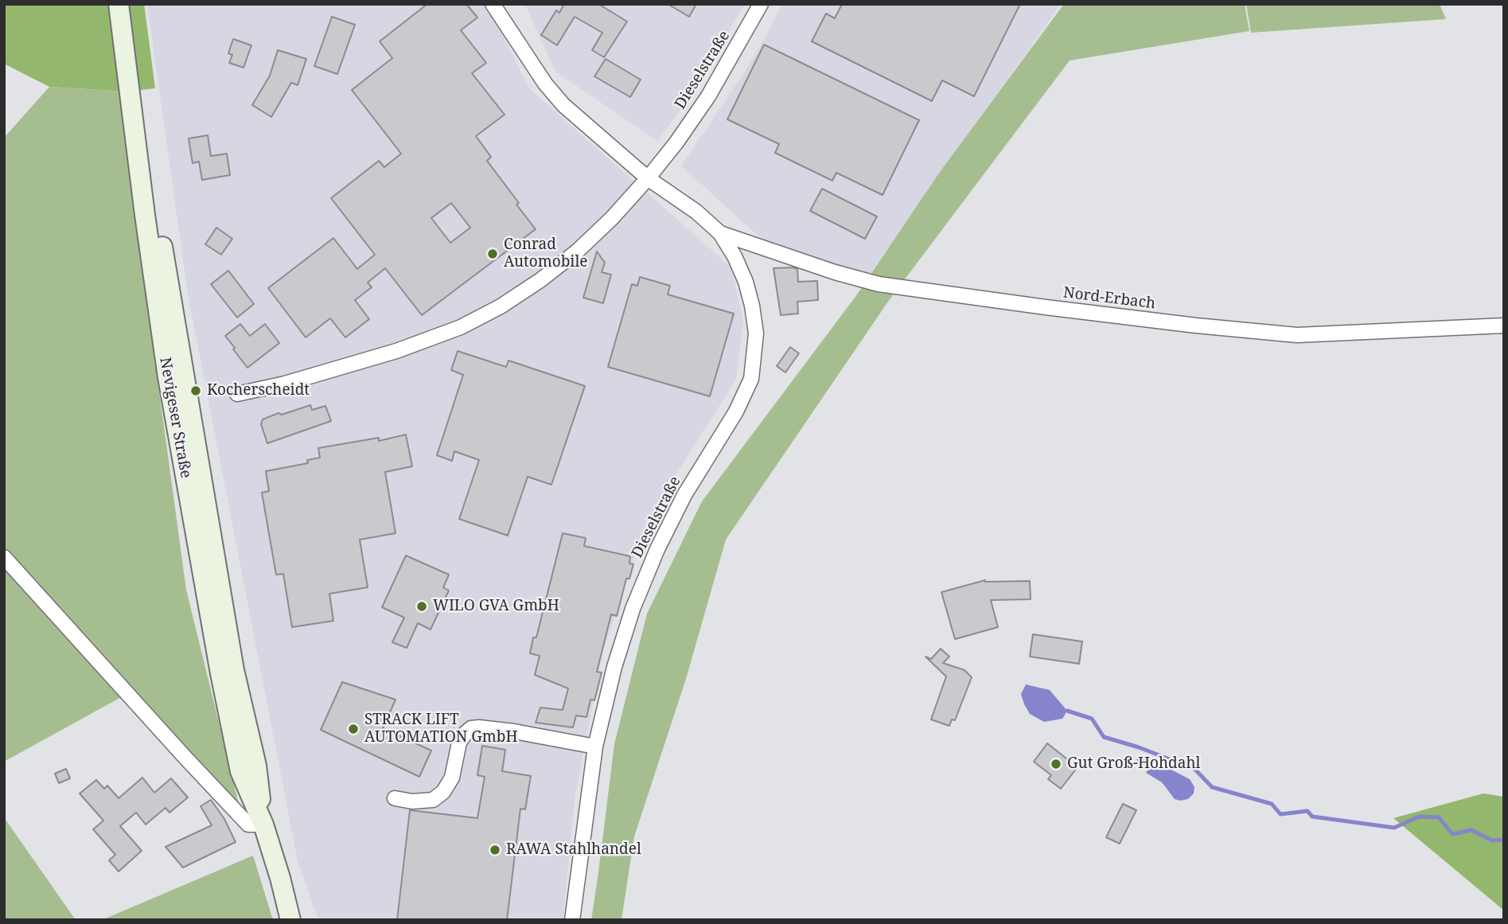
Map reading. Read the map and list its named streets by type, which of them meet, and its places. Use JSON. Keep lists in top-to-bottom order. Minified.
{"streets":{"main road":["Nevigeser Straße"],"street":["Dieselstraße","Nord-Erbach"]},"crossings":[["Dieselstraße","Nord-Erbach"]],"places":["Conrad Automobile","Kocherscheidt","WILO GVA GmbH","STRACK LIFT AUTOMATION GmbH","Gut Groß-Hohdahl","RAWA Stahlhandel"]}
